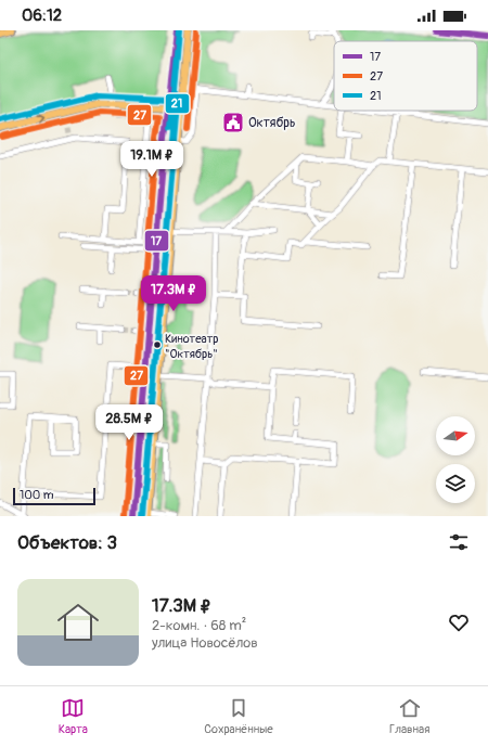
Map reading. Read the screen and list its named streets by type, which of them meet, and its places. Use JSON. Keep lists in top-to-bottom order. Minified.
{"places":{"public building":["Октябрь"],"other":["Кинотеатр \"Октябрь\""]},"lines":["transit line 17","transit line 21","transit line 27"],"legend":["17","27","21"],"scale_bar":"100 m","north":"right","page":{"status":"06:12","price":["19.1M ₽","17.3M ₽","28.5M ₽"],"scale":"100 m","heading":"Объектов: 3","list":[{"name":"17.3M ₽","note":"2-комн. · 68 m² · улица Новосёлов"}],"tabs":["Карта","Сохранённые","Главная"]}}
